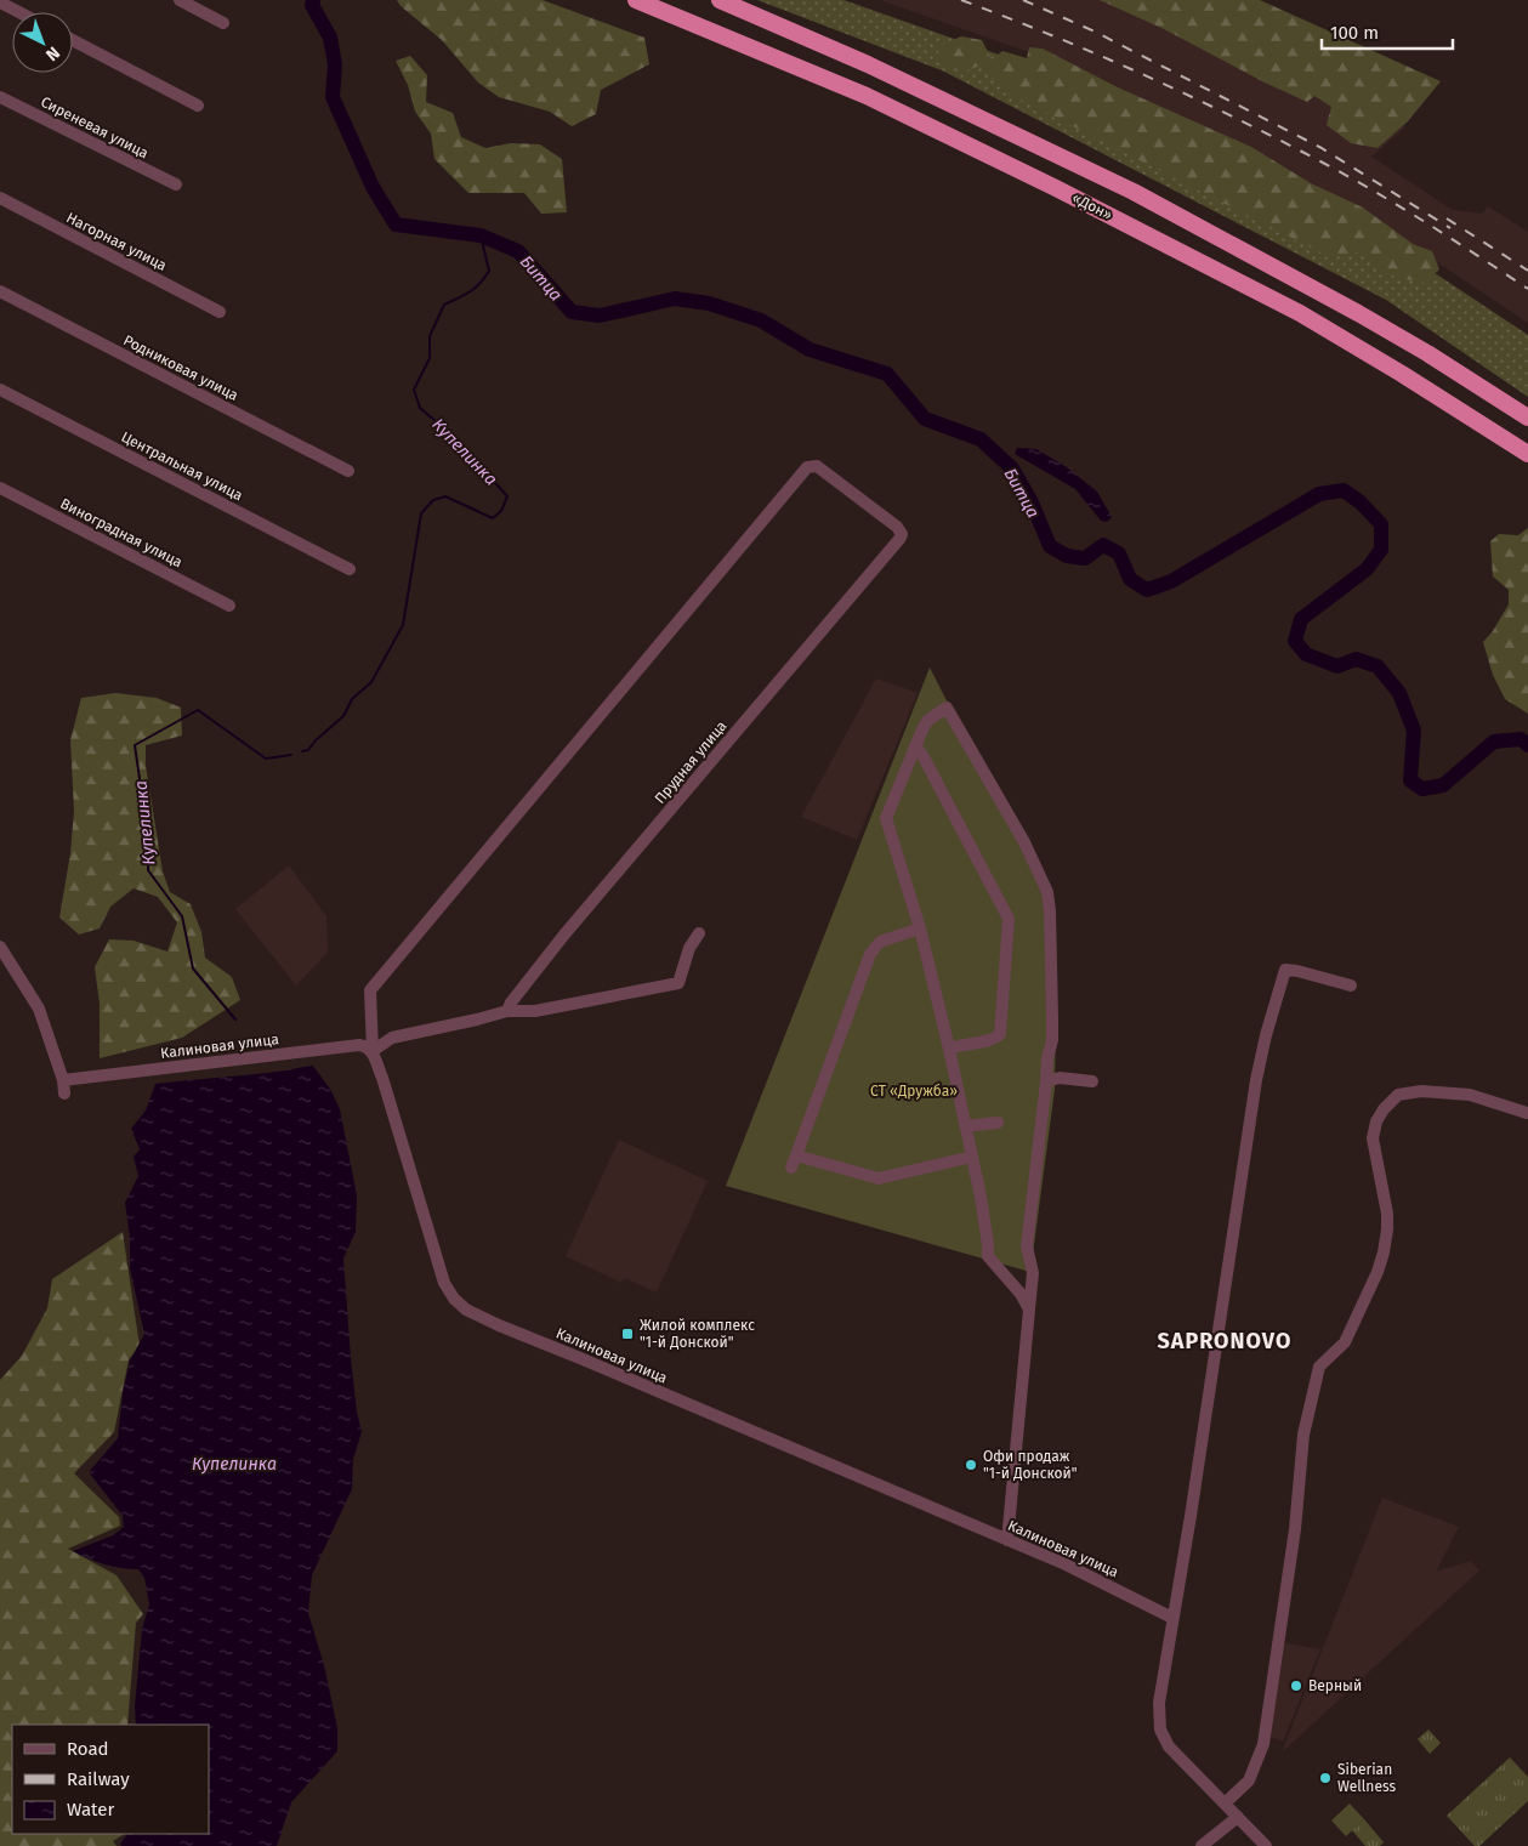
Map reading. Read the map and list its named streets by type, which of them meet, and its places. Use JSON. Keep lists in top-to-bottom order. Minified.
{"streets":{"highway":["«Дон»"],"street":["Сиреневая улица","Нагорная улица","Родниковая улица","Центральная улица","Виноградная улица","Прудная улица","Калиновая улица"]},"crossings":[["Прудная улица","Калиновая улица"]],"districts":["SAPRONOVO"],"water":["Битца","Купелинка"],"parks":["СТ «Дружба»"],"places":{"transit":["Жилой комплекс \"1-й Донской\""],"other":["Офи продаж \"1-й Донской\"","Верный","Siberian Wellness"]},"legend":["Road","Railway","Water"],"scale_bar":"100 m","north":"bottom right"}
